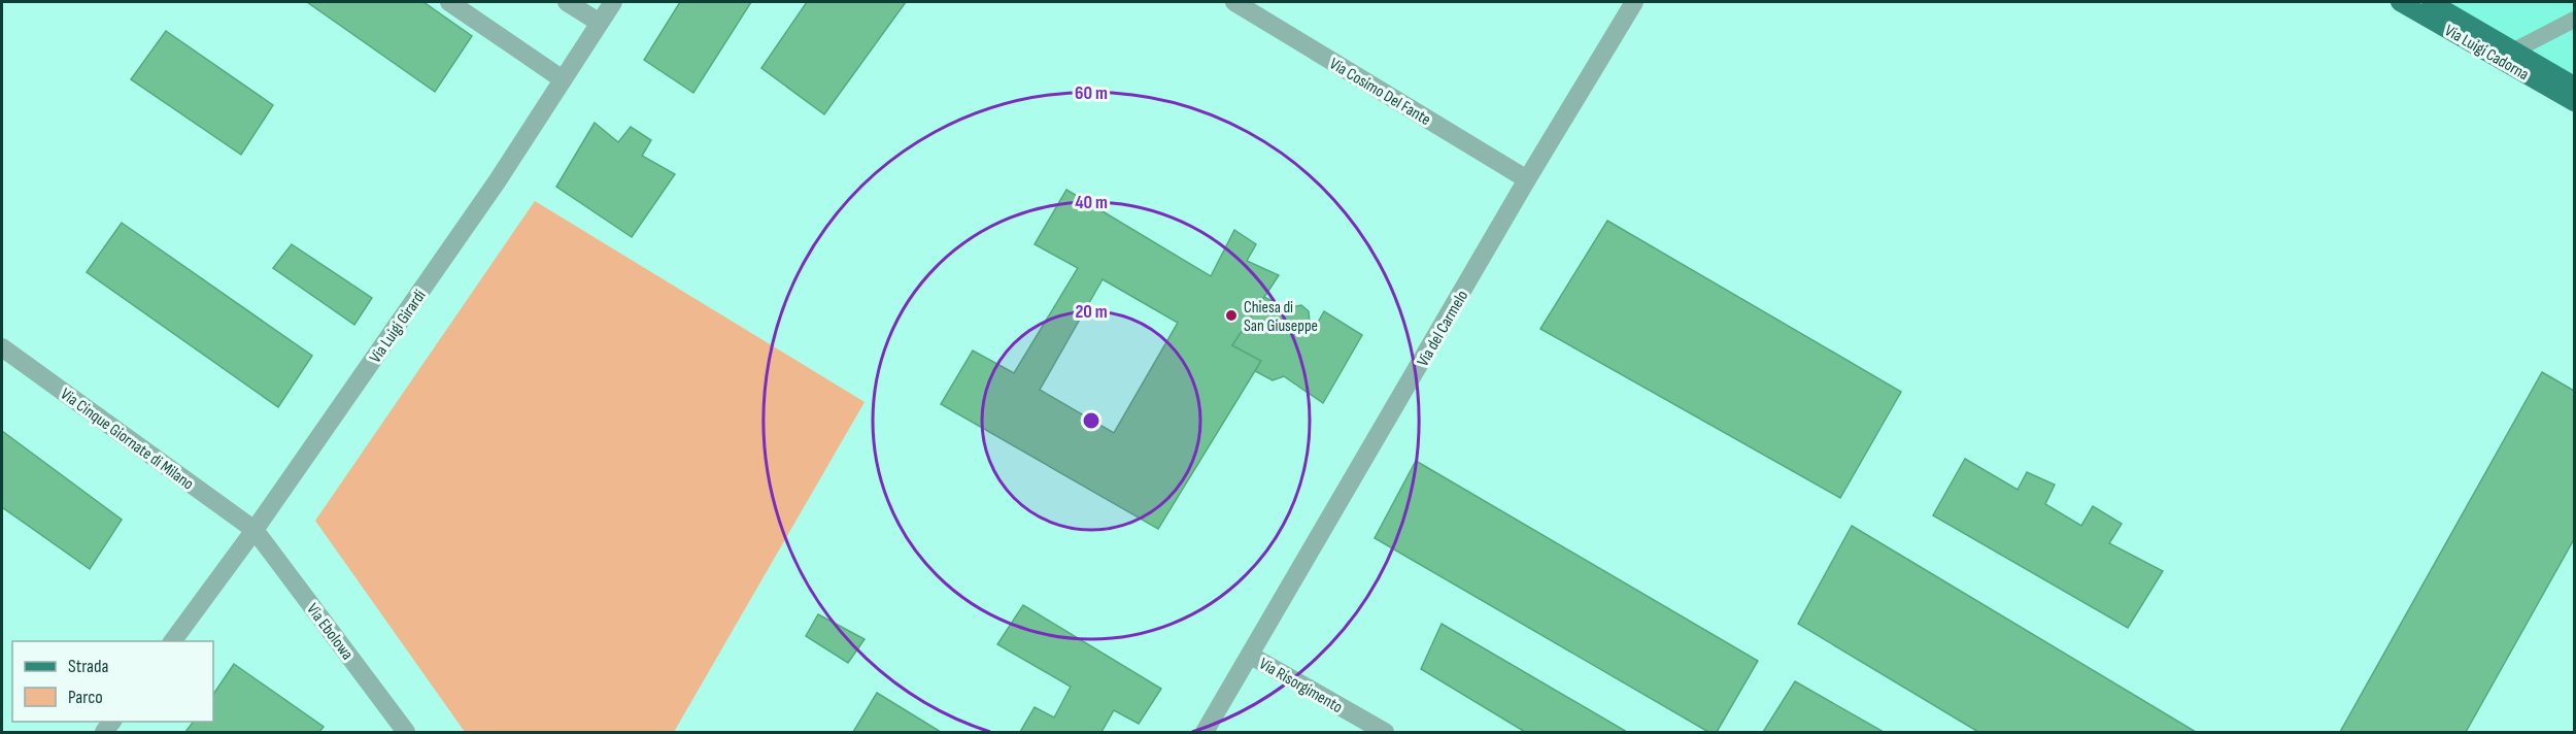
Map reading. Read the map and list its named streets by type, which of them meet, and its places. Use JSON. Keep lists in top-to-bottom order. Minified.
{"streets":{"main road":["Via Luigi Cadorna"],"street":["Via Cosimo Del Fante","Via Luigi Girardi","Via del Carmelo","Via Cinque Giornate di Milano","Via Ebolowa","Via Risorgimento"]},"crossings":[["Via Cosimo Del Fante","Via del Carmelo"],["Via Luigi Girardi","Via Cinque Giornate di Milano"],["Via Luigi Girardi","Via Ebolowa"],["Via del Carmelo","Via Risorgimento"],["Via Cinque Giornate di Milano","Via Ebolowa"]],"places":["Chiesa di San Giuseppe"],"legend":["Strada","Parco"],"rings":["60 m","40 m","20 m"]}
